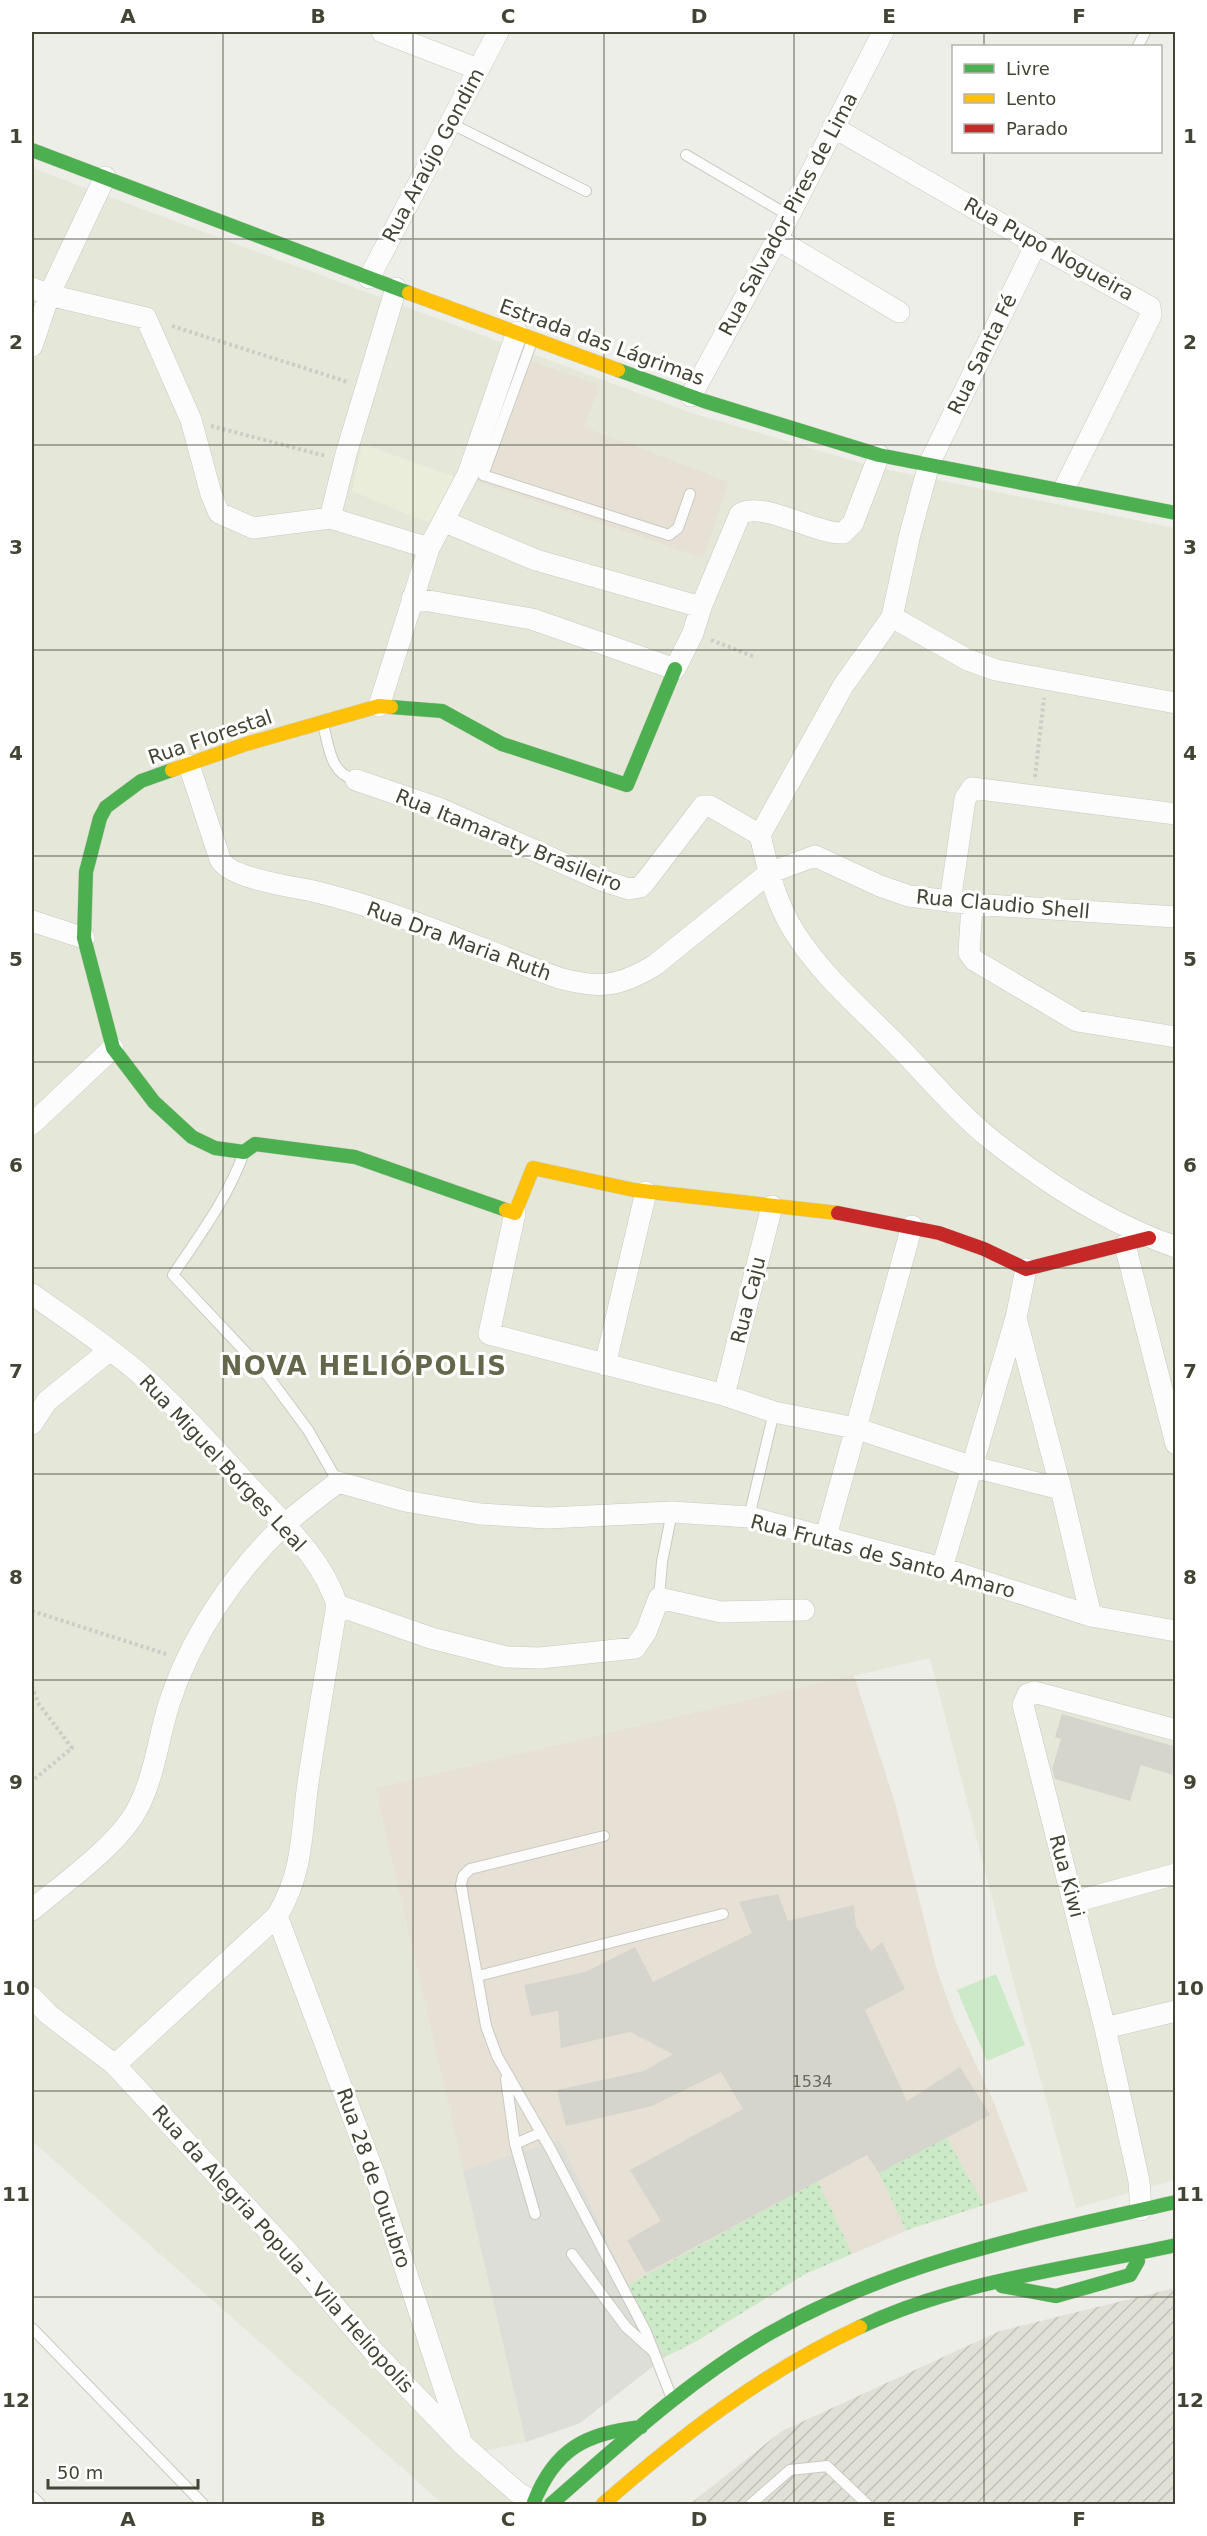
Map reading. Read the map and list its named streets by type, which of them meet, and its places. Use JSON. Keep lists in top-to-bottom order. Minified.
{"streets":{"main road":["Estrada das Lágrimas","Rua Florestal"],"street":["Rua Araújo Gondim","Rua Salvador Pires de Lima","Rua Pupo Nogueira","Rua Santa Fé","Rua Itamaraty Brasileiro","Rua Claudio Shell","Rua Dra Maria Ruth","Rua Caju","Rua Miguel Borges Leal","Rua Frutas de Santo Amaro","Rua Kiwi","Rua 28 de Outubro","Rua da Alegria Popula - Vila Heliopolis"]},"crossings":[["Rua Araújo Gondim","Estrada das Lágrimas"],["Rua Salvador Pires de Lima","Rua Pupo Nogueira"],["Rua Salvador Pires de Lima","Estrada das Lágrimas"],["Rua Pupo Nogueira","Estrada das Lágrimas"],["Rua Pupo Nogueira","Rua Santa Fé"],["Estrada das Lágrimas","Rua Santa Fé"],["Rua Florestal","Rua Dra Maria Ruth"],["Rua Claudio Shell","Rua Dra Maria Ruth"],["Rua 28 de Outubro","Rua da Alegria Popula - Vila Heliopolis"]],"districts":["NOVA HELIÓPOLIS"],"house_numbers":["1534"],"legend":["Livre","Lento","Parado"],"scale_bar":"50 m","grid":{"columns":["A","B","C","D","E","F"],"rows":["1","2","3","4","5","6","7","8","9","10","11","12"]}}
